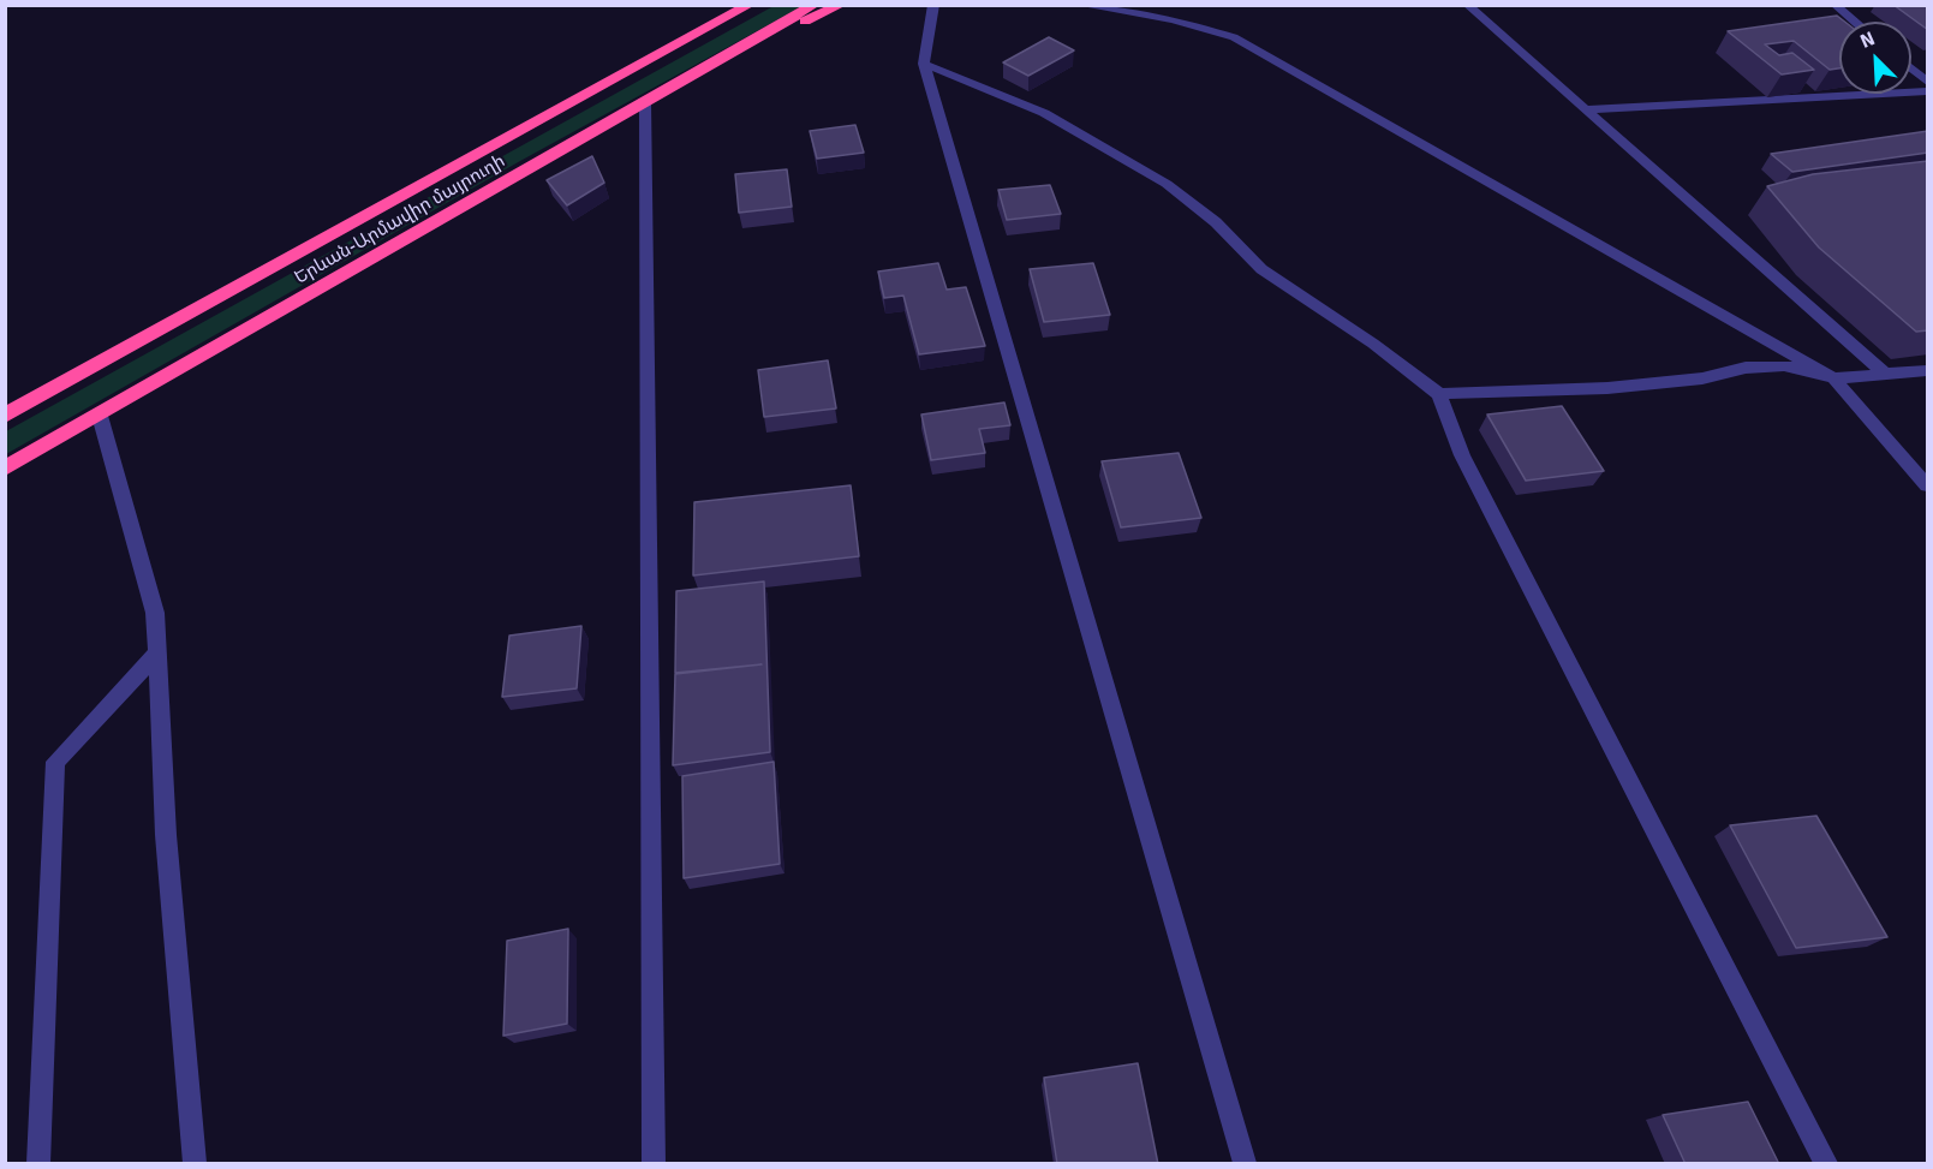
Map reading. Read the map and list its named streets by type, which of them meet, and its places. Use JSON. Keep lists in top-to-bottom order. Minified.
{"streets":{"highway":["Երևան-Արմավիր մայրուղի"]},"north":"top left"}
